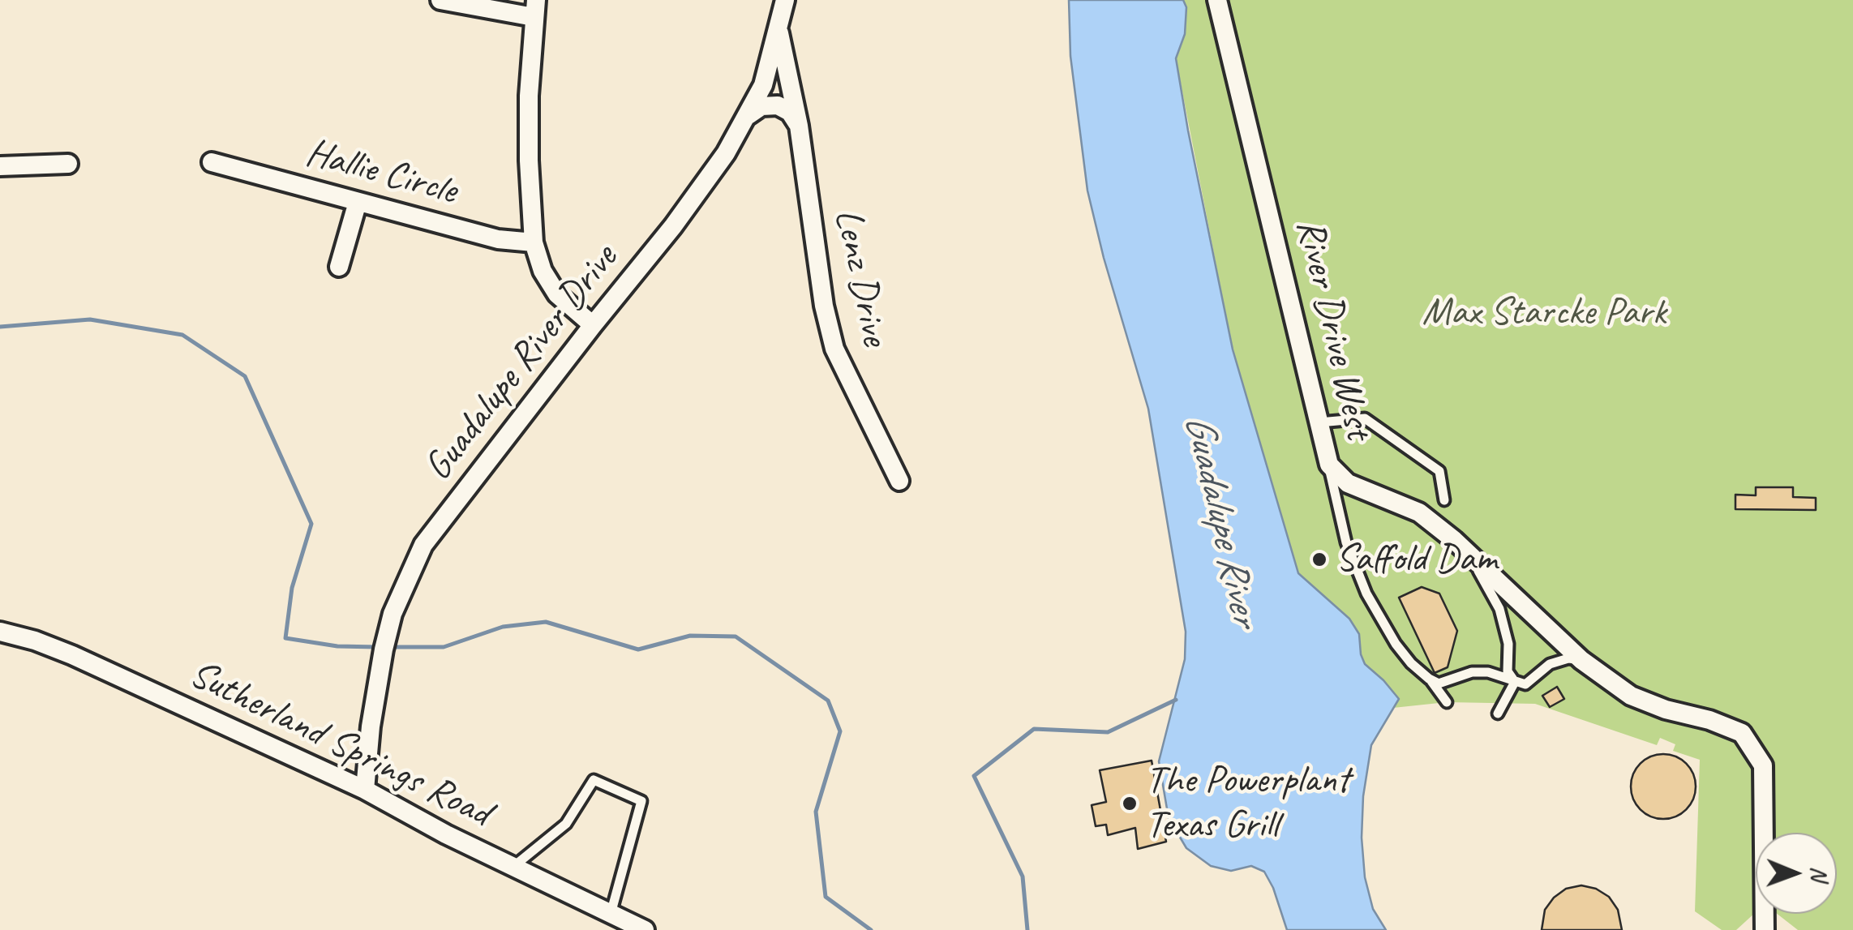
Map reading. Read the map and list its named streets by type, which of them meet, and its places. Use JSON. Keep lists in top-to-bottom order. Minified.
{"streets":{"street":["Hallie Circle","Lenz Drive","River Drive West","Guadalupe River Drive","Sutherland Springs Road"]},"crossings":[["Lenz Drive","Guadalupe River Drive"],["Guadalupe River Drive","Sutherland Springs Road"]],"water":["Guadalupe River"],"parks":["Max Starcke Park"],"places":["Saffold Dam","The Powerplant Texas Grill"],"north":"right"}
